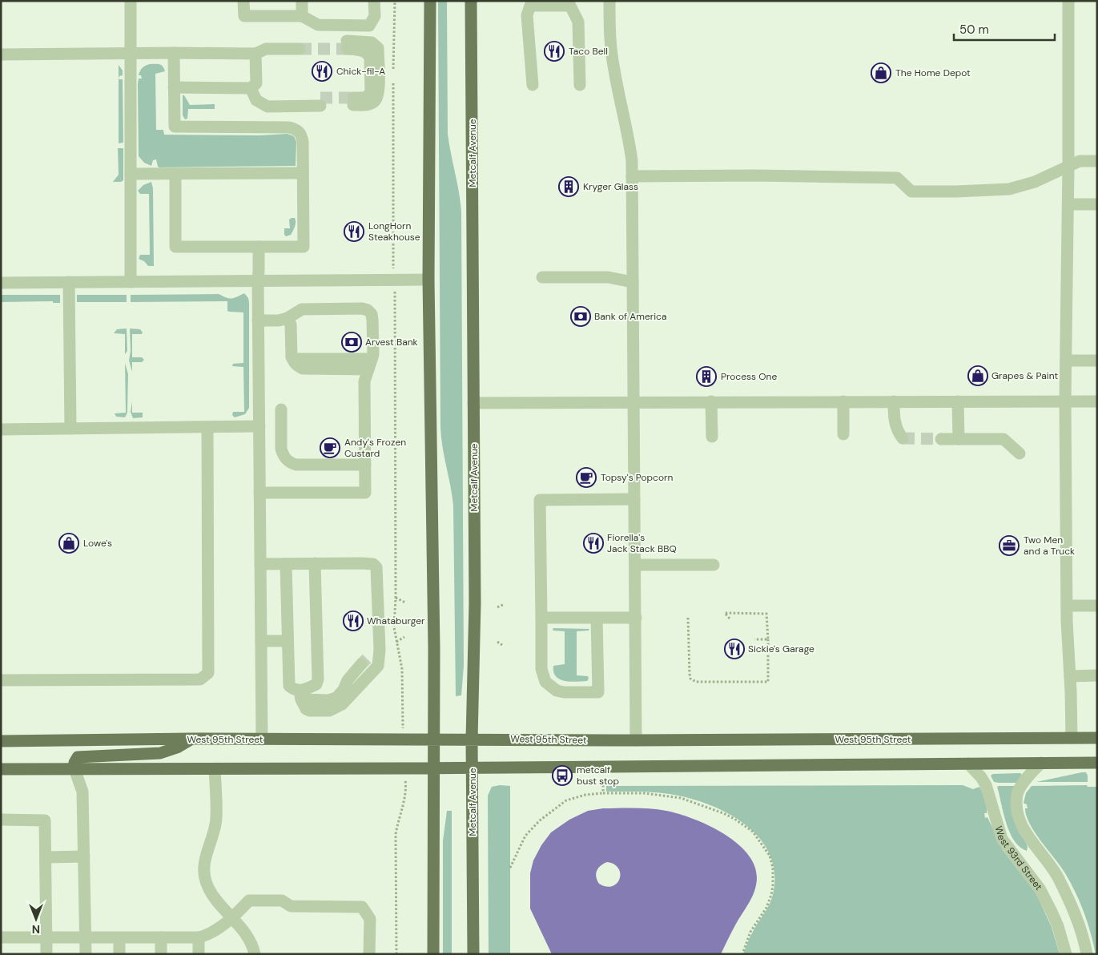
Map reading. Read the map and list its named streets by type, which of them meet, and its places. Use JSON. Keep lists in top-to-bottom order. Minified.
{"streets":{"main road":["Metcalf Avenue","West 95th Street"],"street":["West 93rd Street"]},"crossings":[["Metcalf Avenue","West 95th Street"]],"places":{"restaurant":["Taco Bell","Chick-fil-A","LongHorn Steakhouse","Fiorella's Jack Stack BBQ","Whataburger","Sickie's Garage"],"shop":["The Home Depot","Grapes & Paint","Lowe's"],"building":["Kryger Glass","Process One"],"bank":["Bank of America","Arvest Bank"],"cafe":["Andy's Frozen Custard","Topsy's Popcorn"],"office":["Two Men and a Truck"],"bus stop":["metcalf bust stop"]},"scale_bar":"50 m","north":"bottom"}
